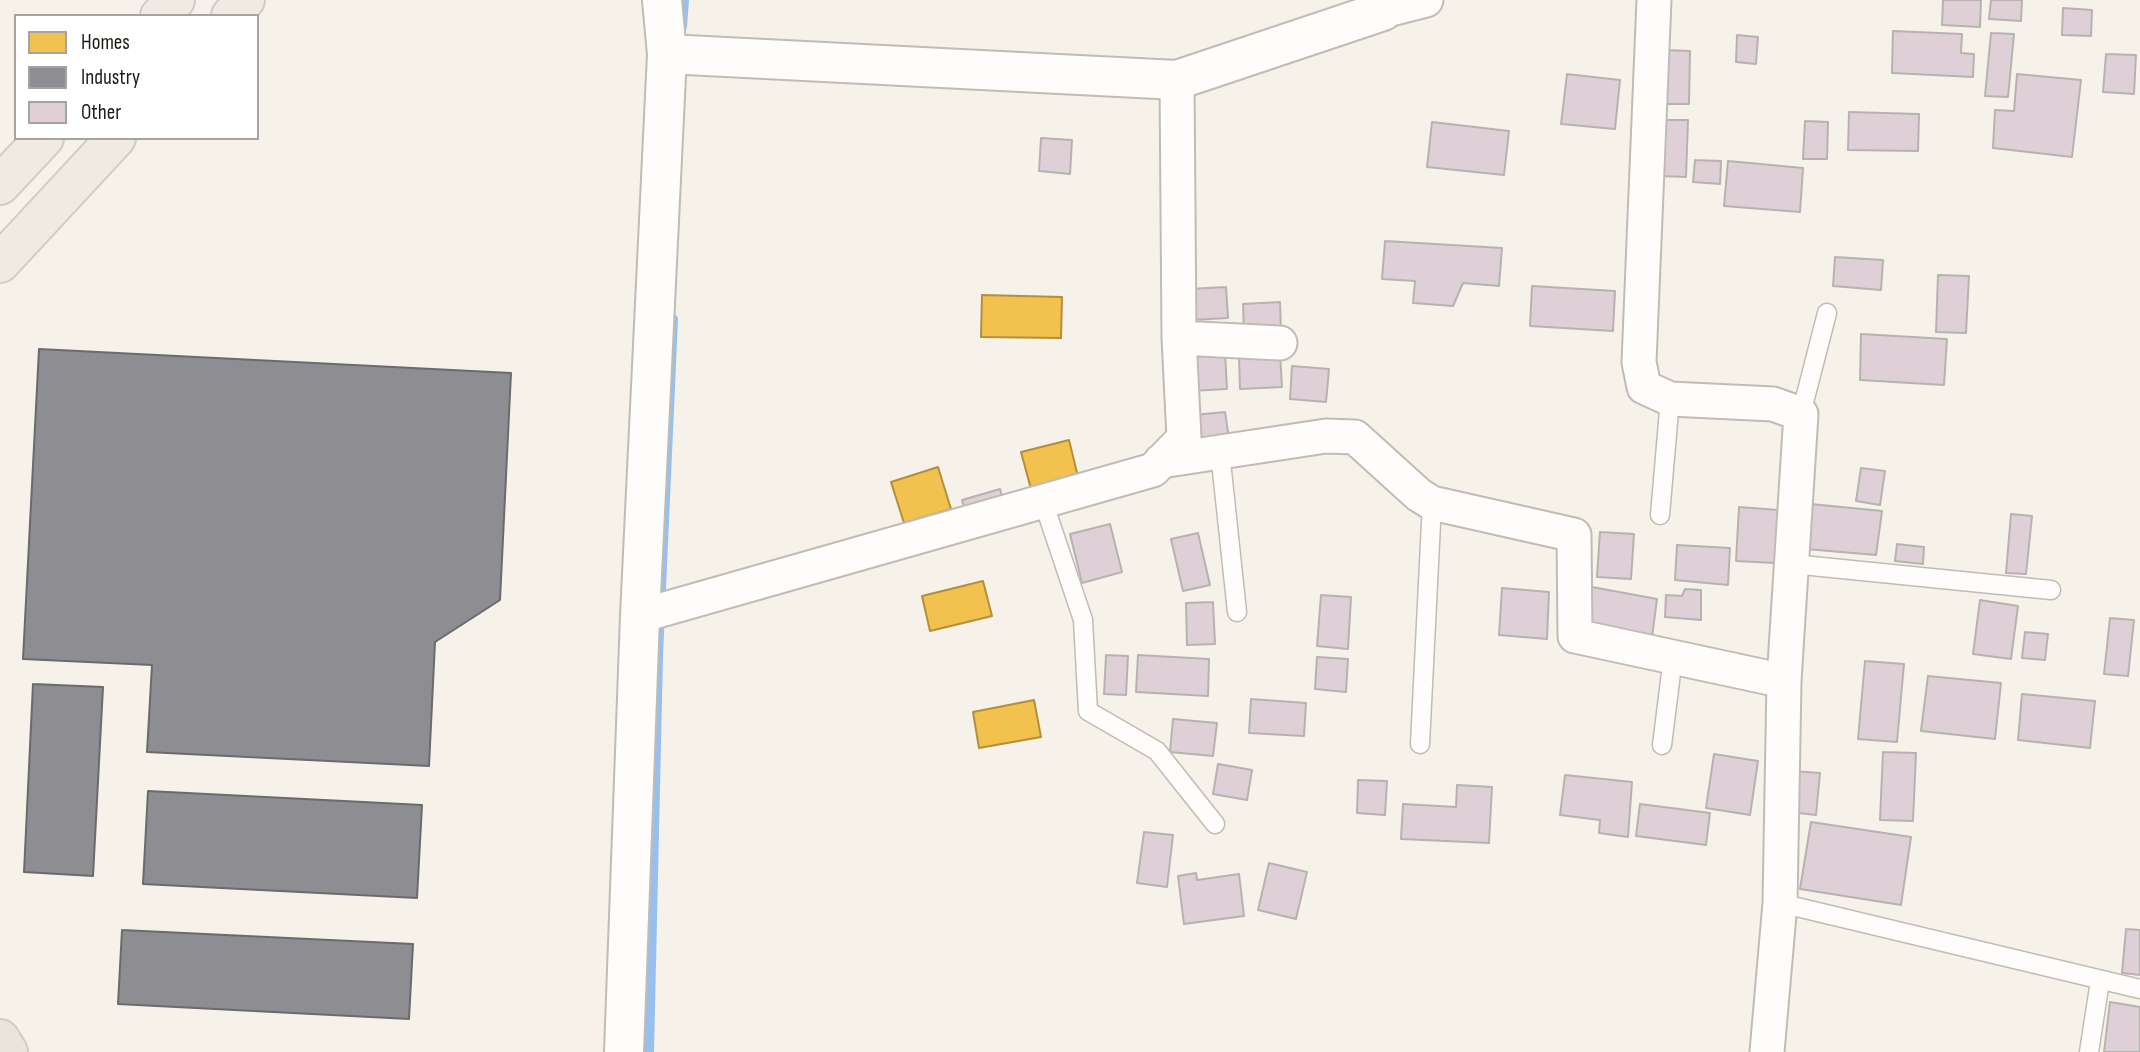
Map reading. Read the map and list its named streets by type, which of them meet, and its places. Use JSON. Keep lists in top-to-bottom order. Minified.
{"legend":["Homes","Industry","Other"]}
